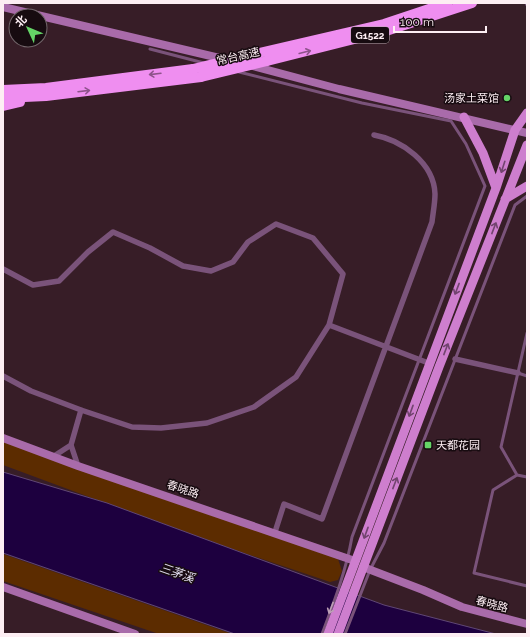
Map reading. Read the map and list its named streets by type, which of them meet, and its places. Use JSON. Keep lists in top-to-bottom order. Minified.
{"streets":{"highway":["G1522","常台高速"],"street":["春晓路"]},"water":["三茅溪"],"places":{"other":["汤家土菜馆"],"transit":["天都花园"]},"scale_bar":"100 m","north":"top left"}
